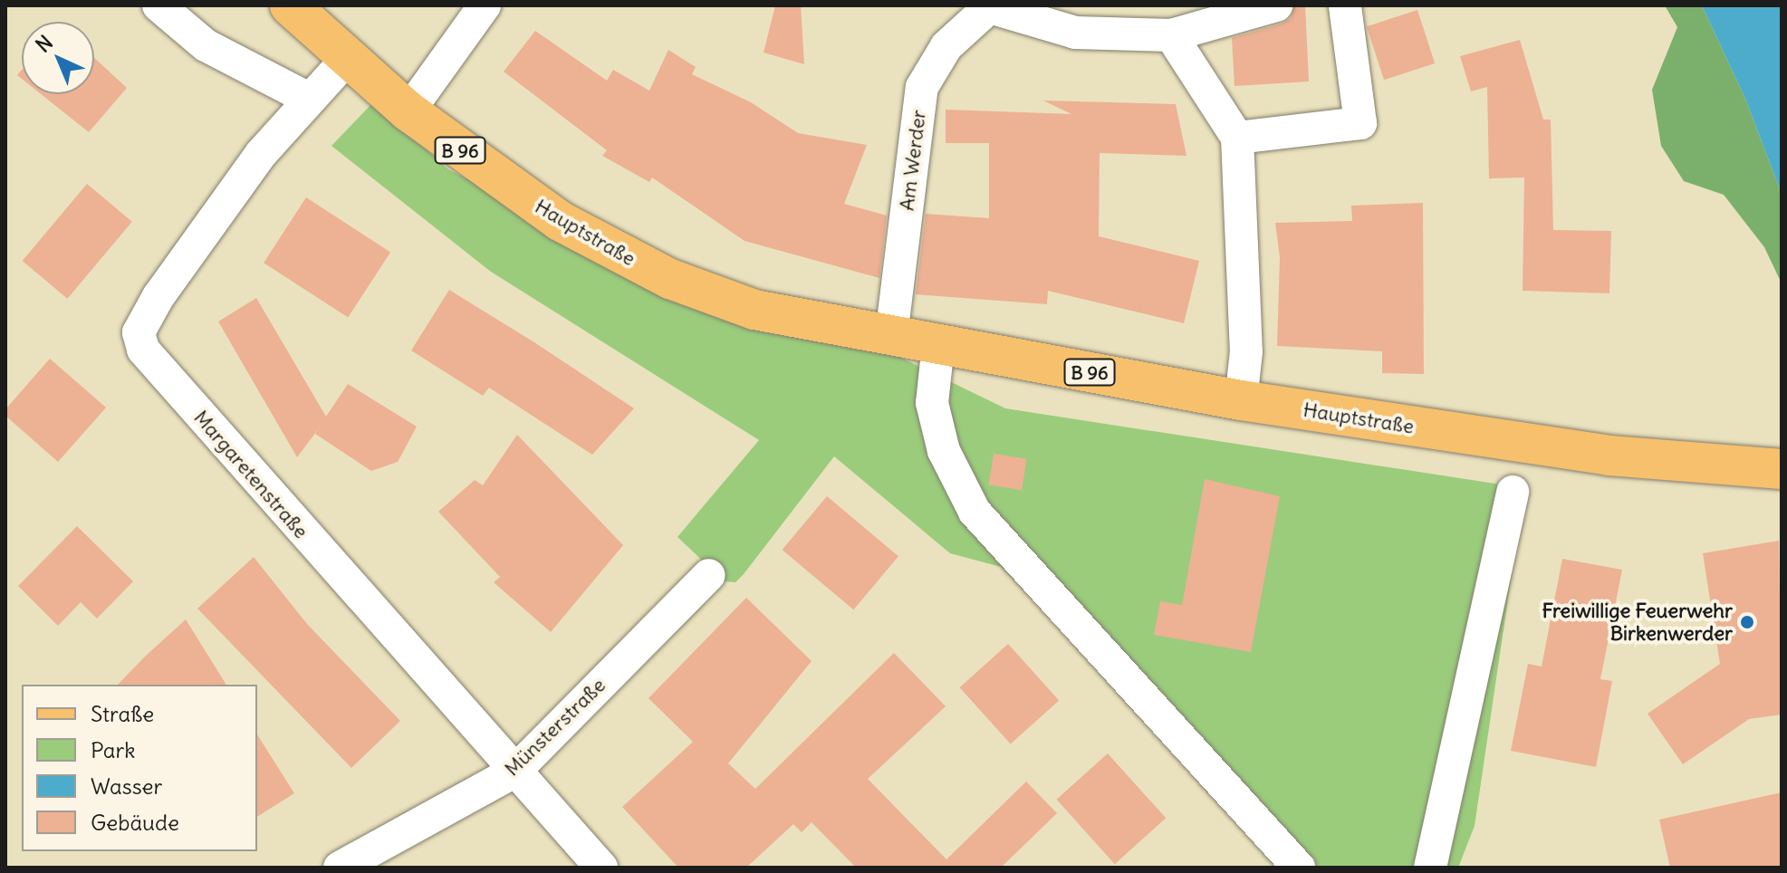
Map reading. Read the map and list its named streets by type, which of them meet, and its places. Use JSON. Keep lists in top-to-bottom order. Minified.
{"streets":{"main road":["B 96","Hauptstraße"],"street":["Am Werder","Margaretenstraße","Münsterstraße"]},"crossings":[["Am Werder","Hauptstraße"],["Hauptstraße","Margaretenstraße"],["Margaretenstraße","Münsterstraße"]],"places":["Freiwillige Feuerwehr Birkenwerder"],"legend":["Straße","Park","Wasser","Gebäude"],"north":"top left"}
